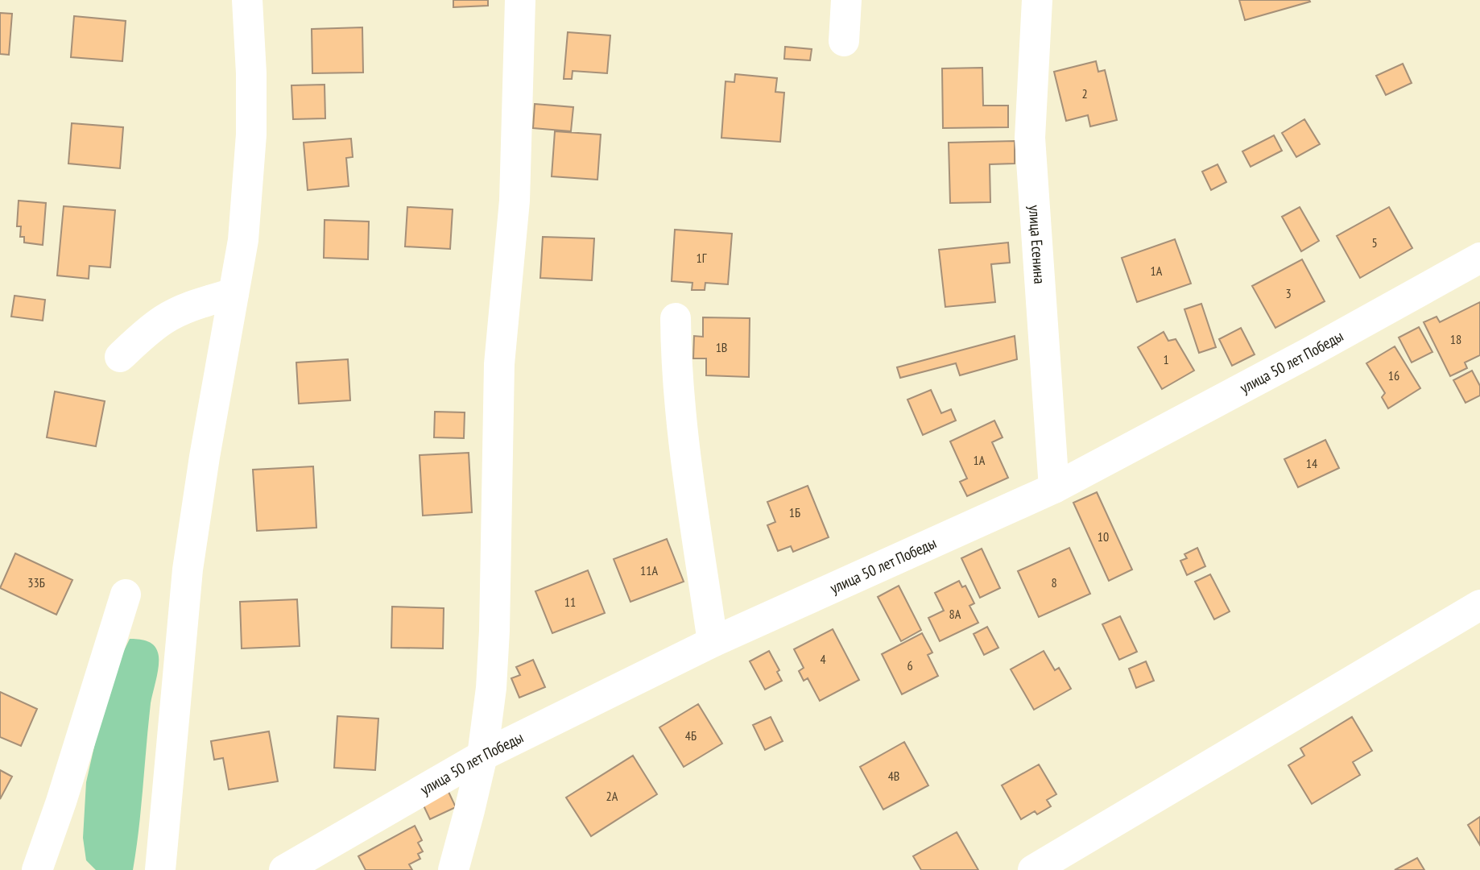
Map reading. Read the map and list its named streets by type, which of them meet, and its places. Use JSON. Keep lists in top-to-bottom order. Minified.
{"streets":{"street":["улица Есенина","улица 50 лет Победы"]},"crossings":[["улица Есенина","улица 50 лет Победы"]],"house_numbers":["2","5","1Г","1А","3","18","1В","1","16","1А","14","1Б","10","11А","33Б","8","11","8А","4","6","4Б","4В","2А"]}
